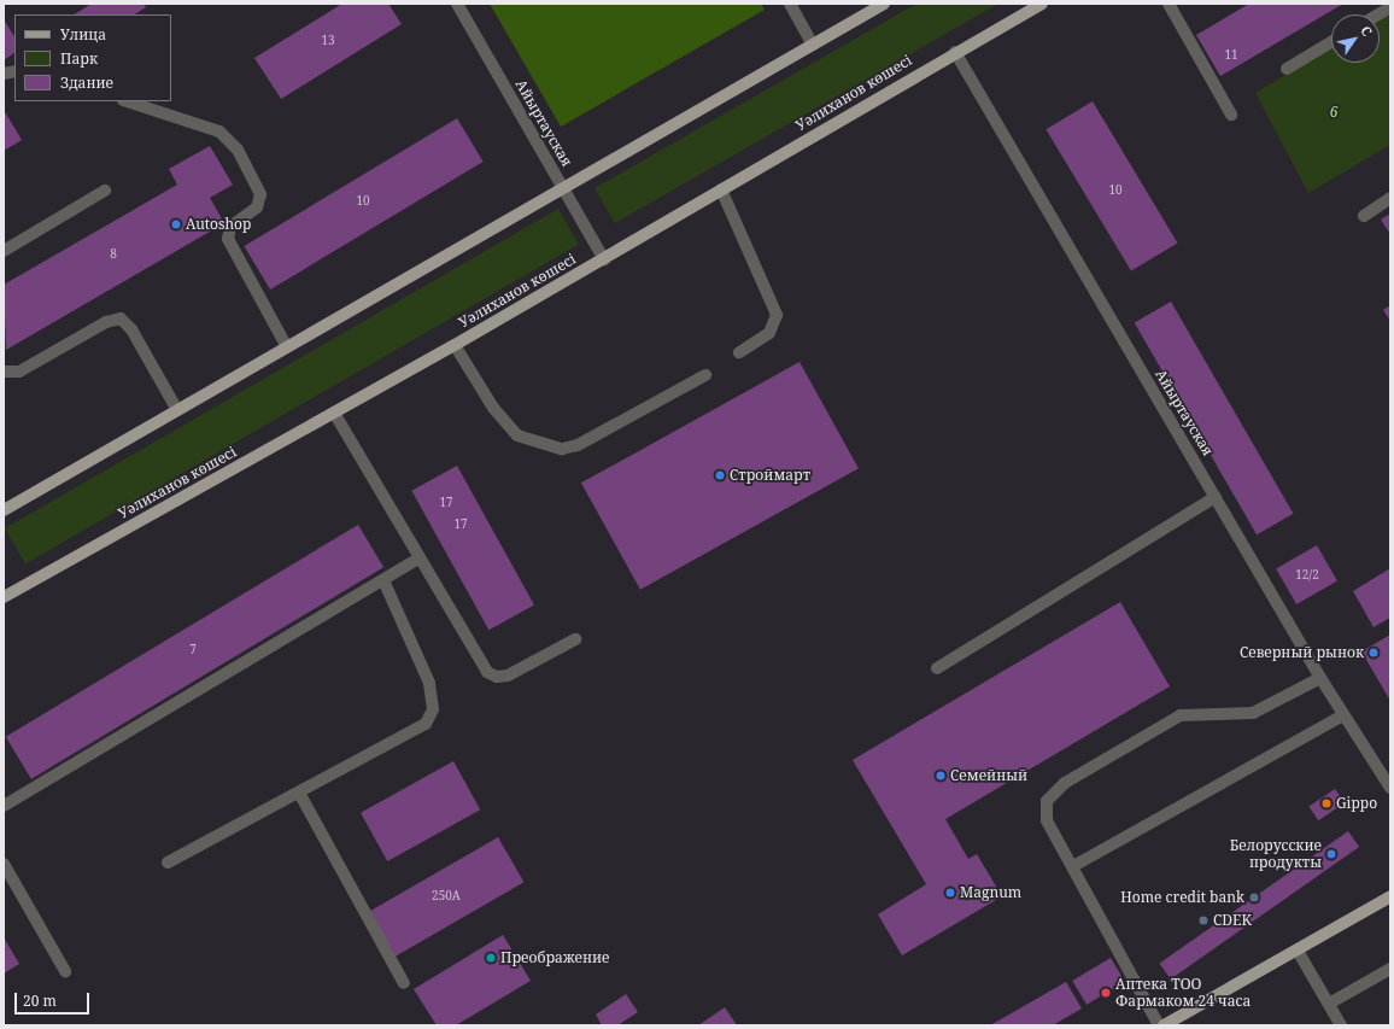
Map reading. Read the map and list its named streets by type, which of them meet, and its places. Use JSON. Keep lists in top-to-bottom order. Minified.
{"streets":{"main road":["Уәлиханов көшесі"],"street":["Айыртауская"]},"crossings":[["Уәлиханов көшесі","Айыртауская"]],"parks":["6"],"places":["Autoshop","Строймарт","Северный рынок","Семейный","Gippo","Белорусские продукты","Magnum","Home credit bank","CDEK","Преображение","Аптека ТОО Фармаком 24 часа"],"house_numbers":["13","11","10","10","8","17","17","12/2","7","250А"],"legend":["Улица","Парк","Здание"],"scale_bar":"20 m","north":"top right"}
